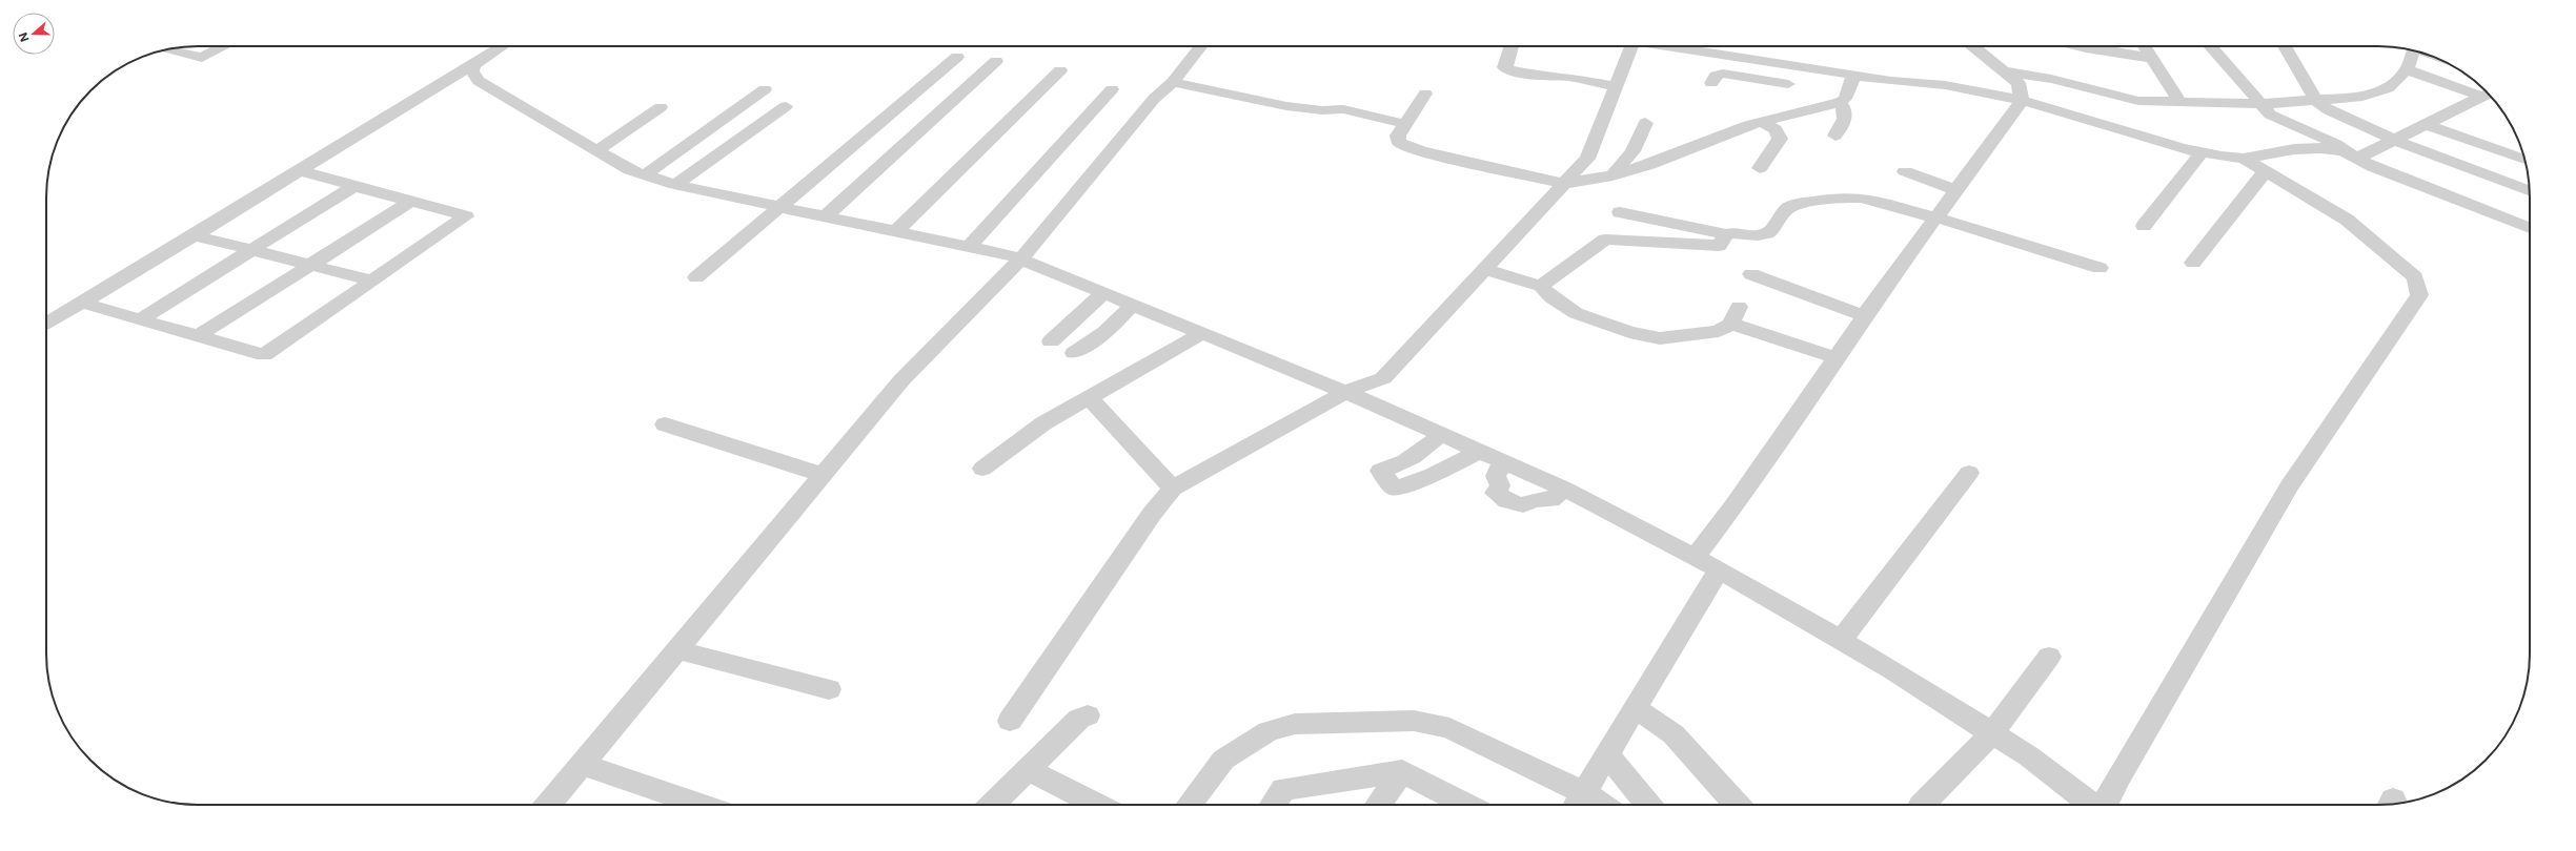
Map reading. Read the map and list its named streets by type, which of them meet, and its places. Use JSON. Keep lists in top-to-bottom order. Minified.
{"north":"left"}
